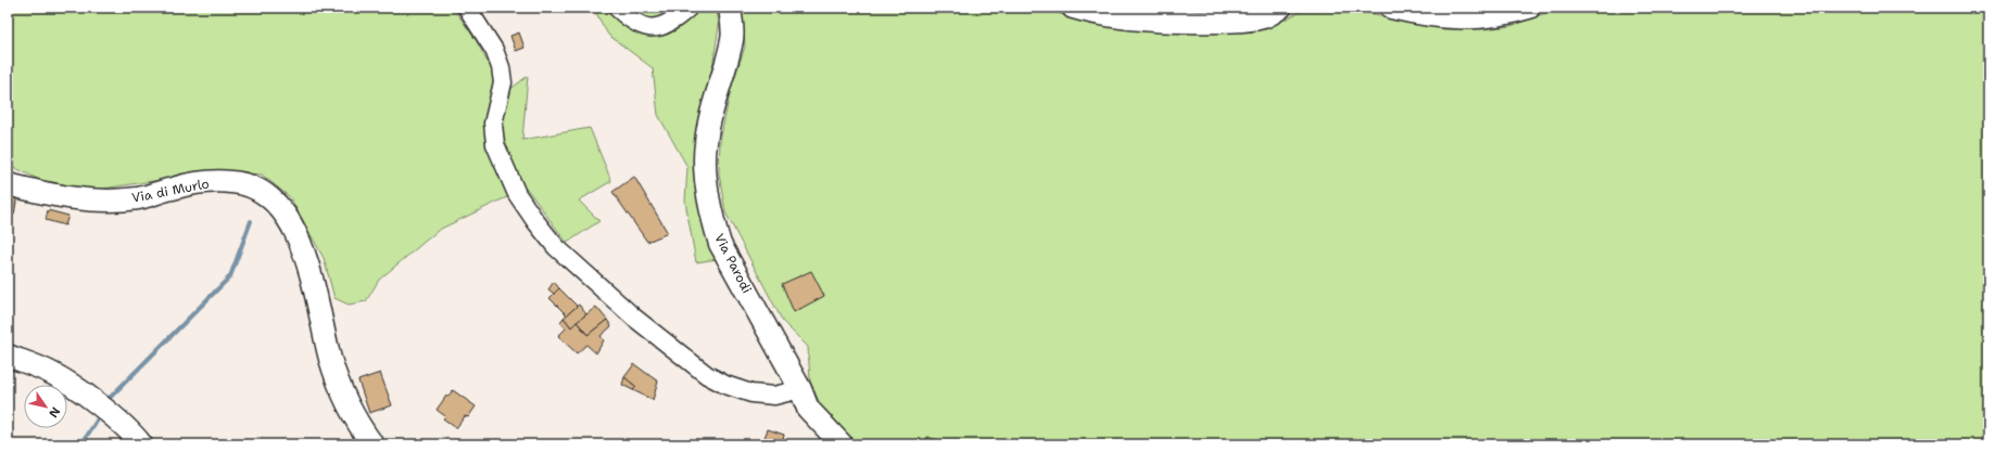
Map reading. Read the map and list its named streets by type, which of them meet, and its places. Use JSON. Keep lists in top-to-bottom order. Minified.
{"streets":{"street":["Via di Murlo","Via Parodi"]},"north":"bottom right"}
